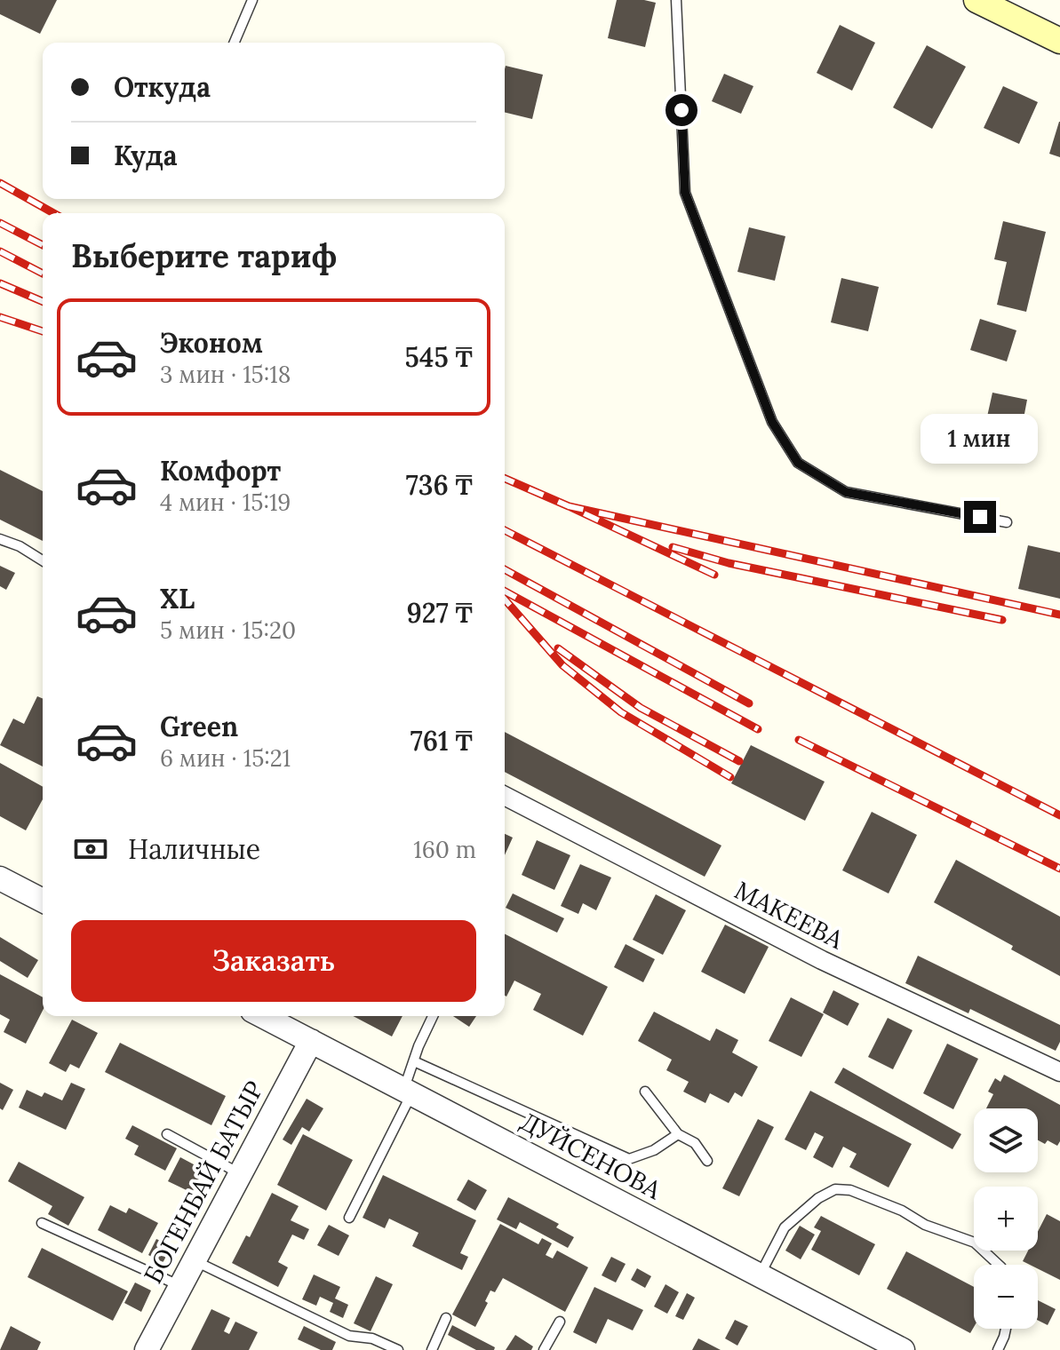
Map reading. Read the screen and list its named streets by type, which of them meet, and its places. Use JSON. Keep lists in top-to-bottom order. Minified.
{"streets":{"street":["МАКЕЕВА","ДУЙСЕНОВА","БОГЕНБАЙ БАТЫР"]},"crossings":[["ДУЙСЕНОВА","БОГЕНБАЙ БАТЫР"]],"page":{"banner":["Откуда","Куда"],"heading":"Выберите тариф","list":[{"name":"Эконом","note":"3 мин · 15:18","value":"545 ₸"},{"name":"Комфорт","note":"4 мин · 15:19","value":"736 ₸"},{"name":"XL","note":"5 мин · 15:20","value":"927 ₸"},{"name":"Green","note":"6 мин · 15:21","value":"761 ₸"}],"bubble":"1 мин","pay":["Наличные","160 m"],"buttons":"Заказать","map_buttons":["+","−"]}}
